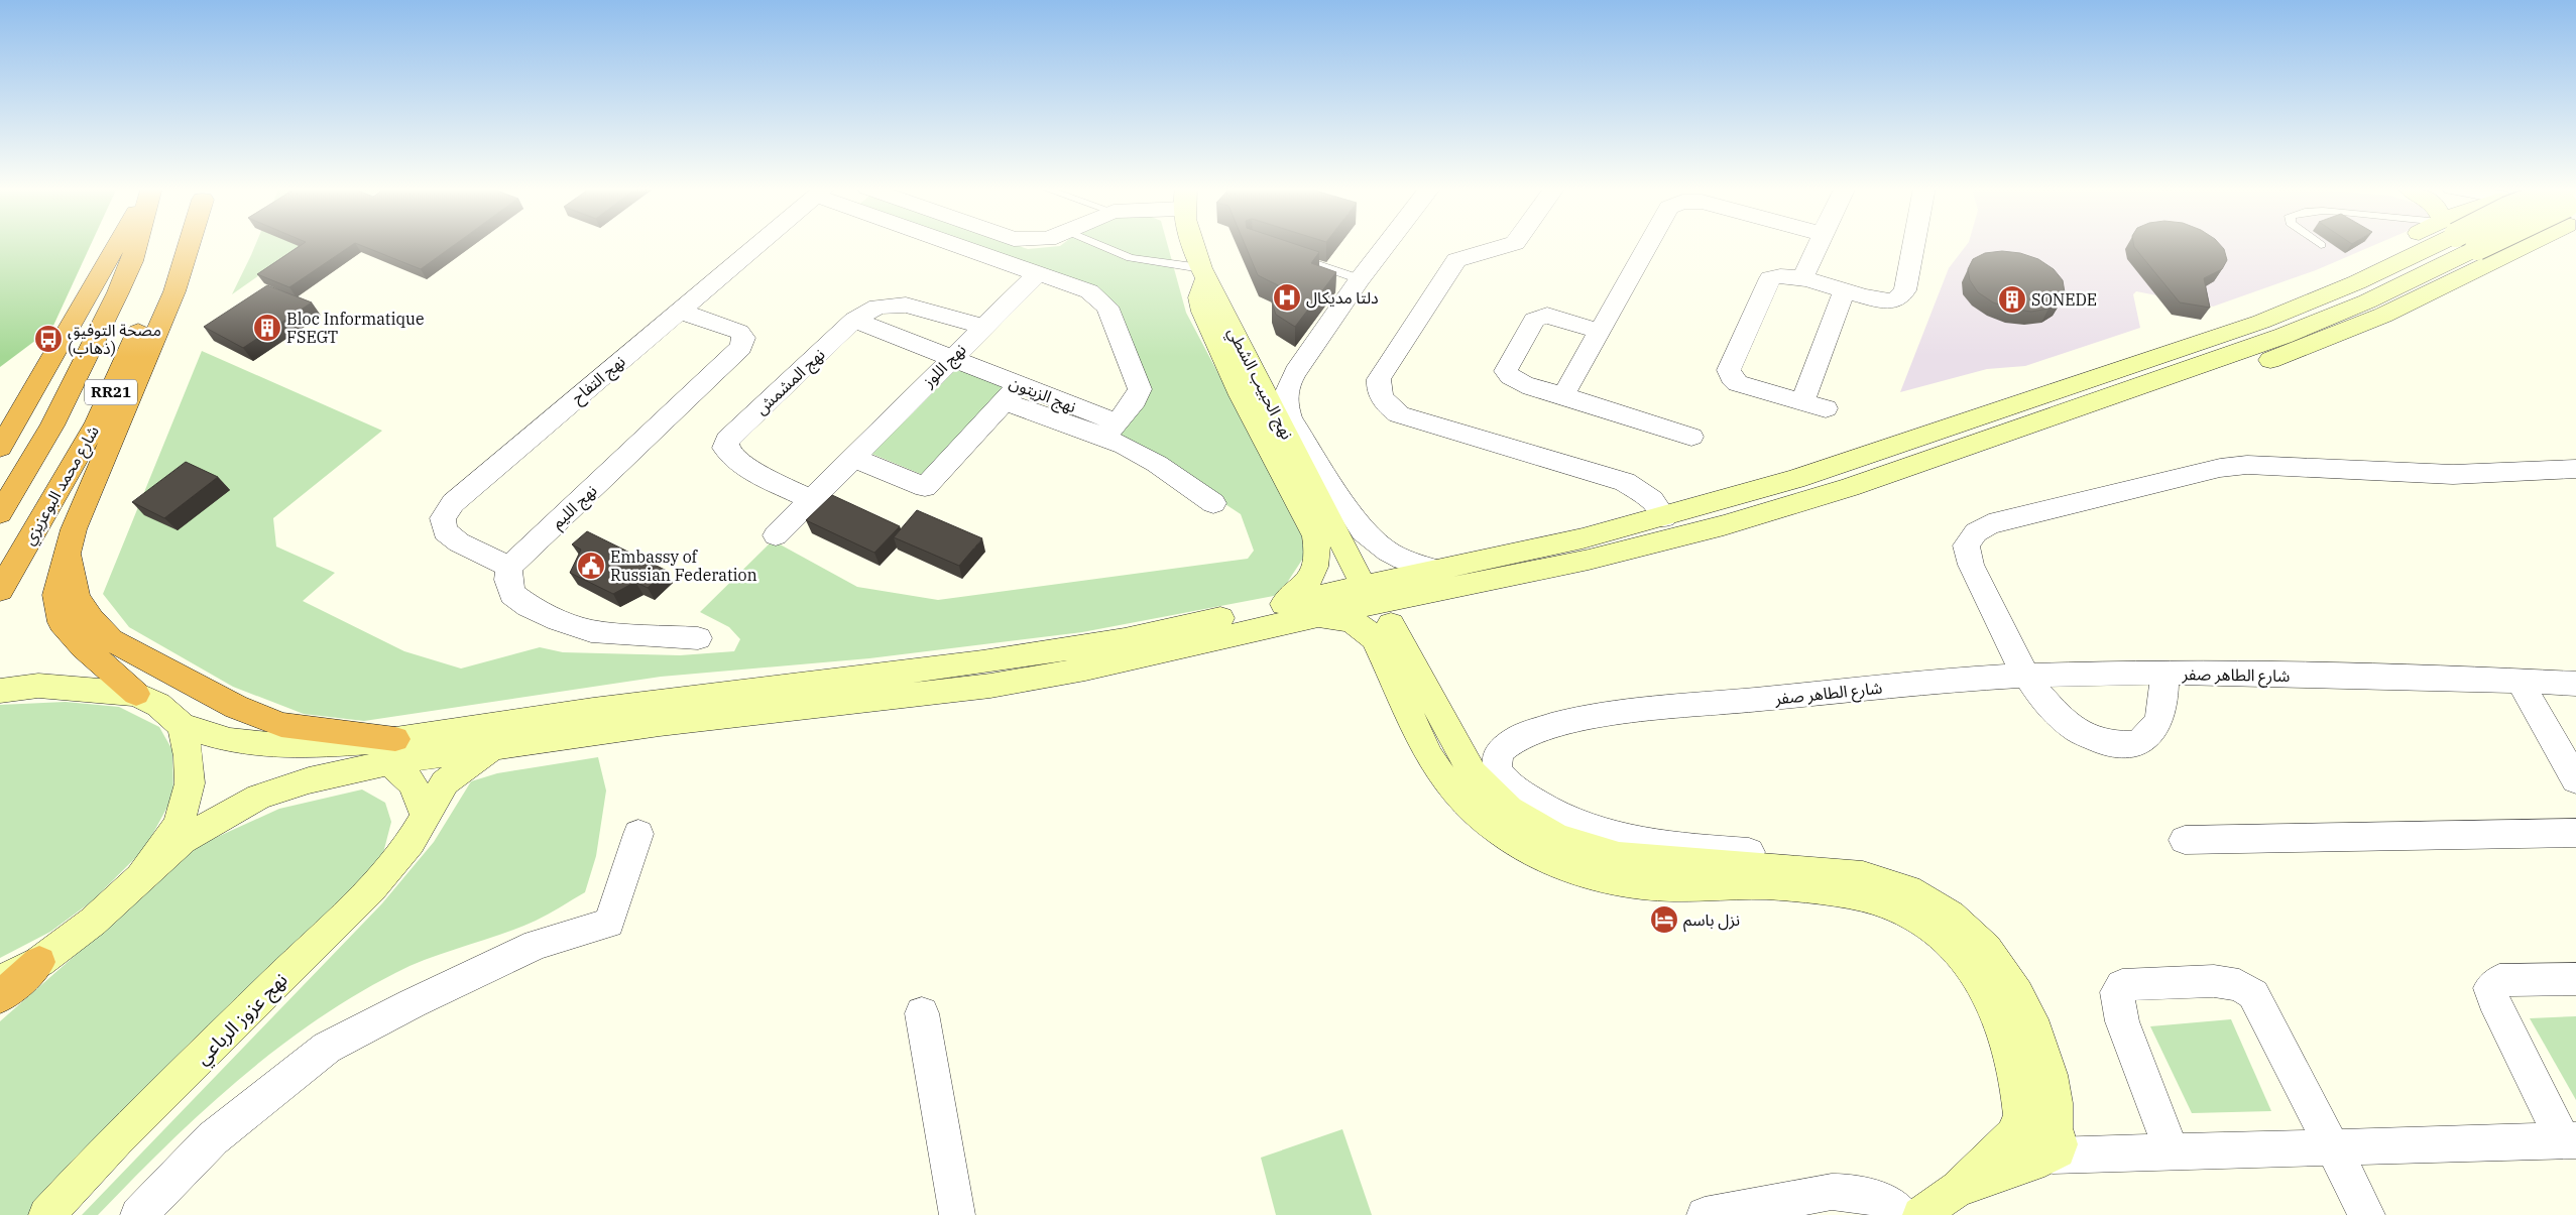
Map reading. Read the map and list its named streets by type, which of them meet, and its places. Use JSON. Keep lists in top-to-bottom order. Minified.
{"streets":{"highway":["RR21","شارع محمد البوعزيزي"],"street":["نهج اللوز","نهج التفاح","نهج المشمش","نهج الحبيب الشطي","نهج الزيتون","نهج الليم","شارع الطاهر صفر","نهج عزوز الرباعي"]},"crossings":[["نهج اللوز","نهج المشمش"],["نهج اللوز","نهج الزيتون"],["نهج التفاح","نهج الليم"]],"places":{"hospital":["دلتا مديكال"],"building":["SONEDE","Bloc Informatique FSEGT"],"bus stop":["مصحة التوفيق (ذهاب)"],"public building":["Embassy of Russian Federation"],"hotel":["نزل باسم"]}}
